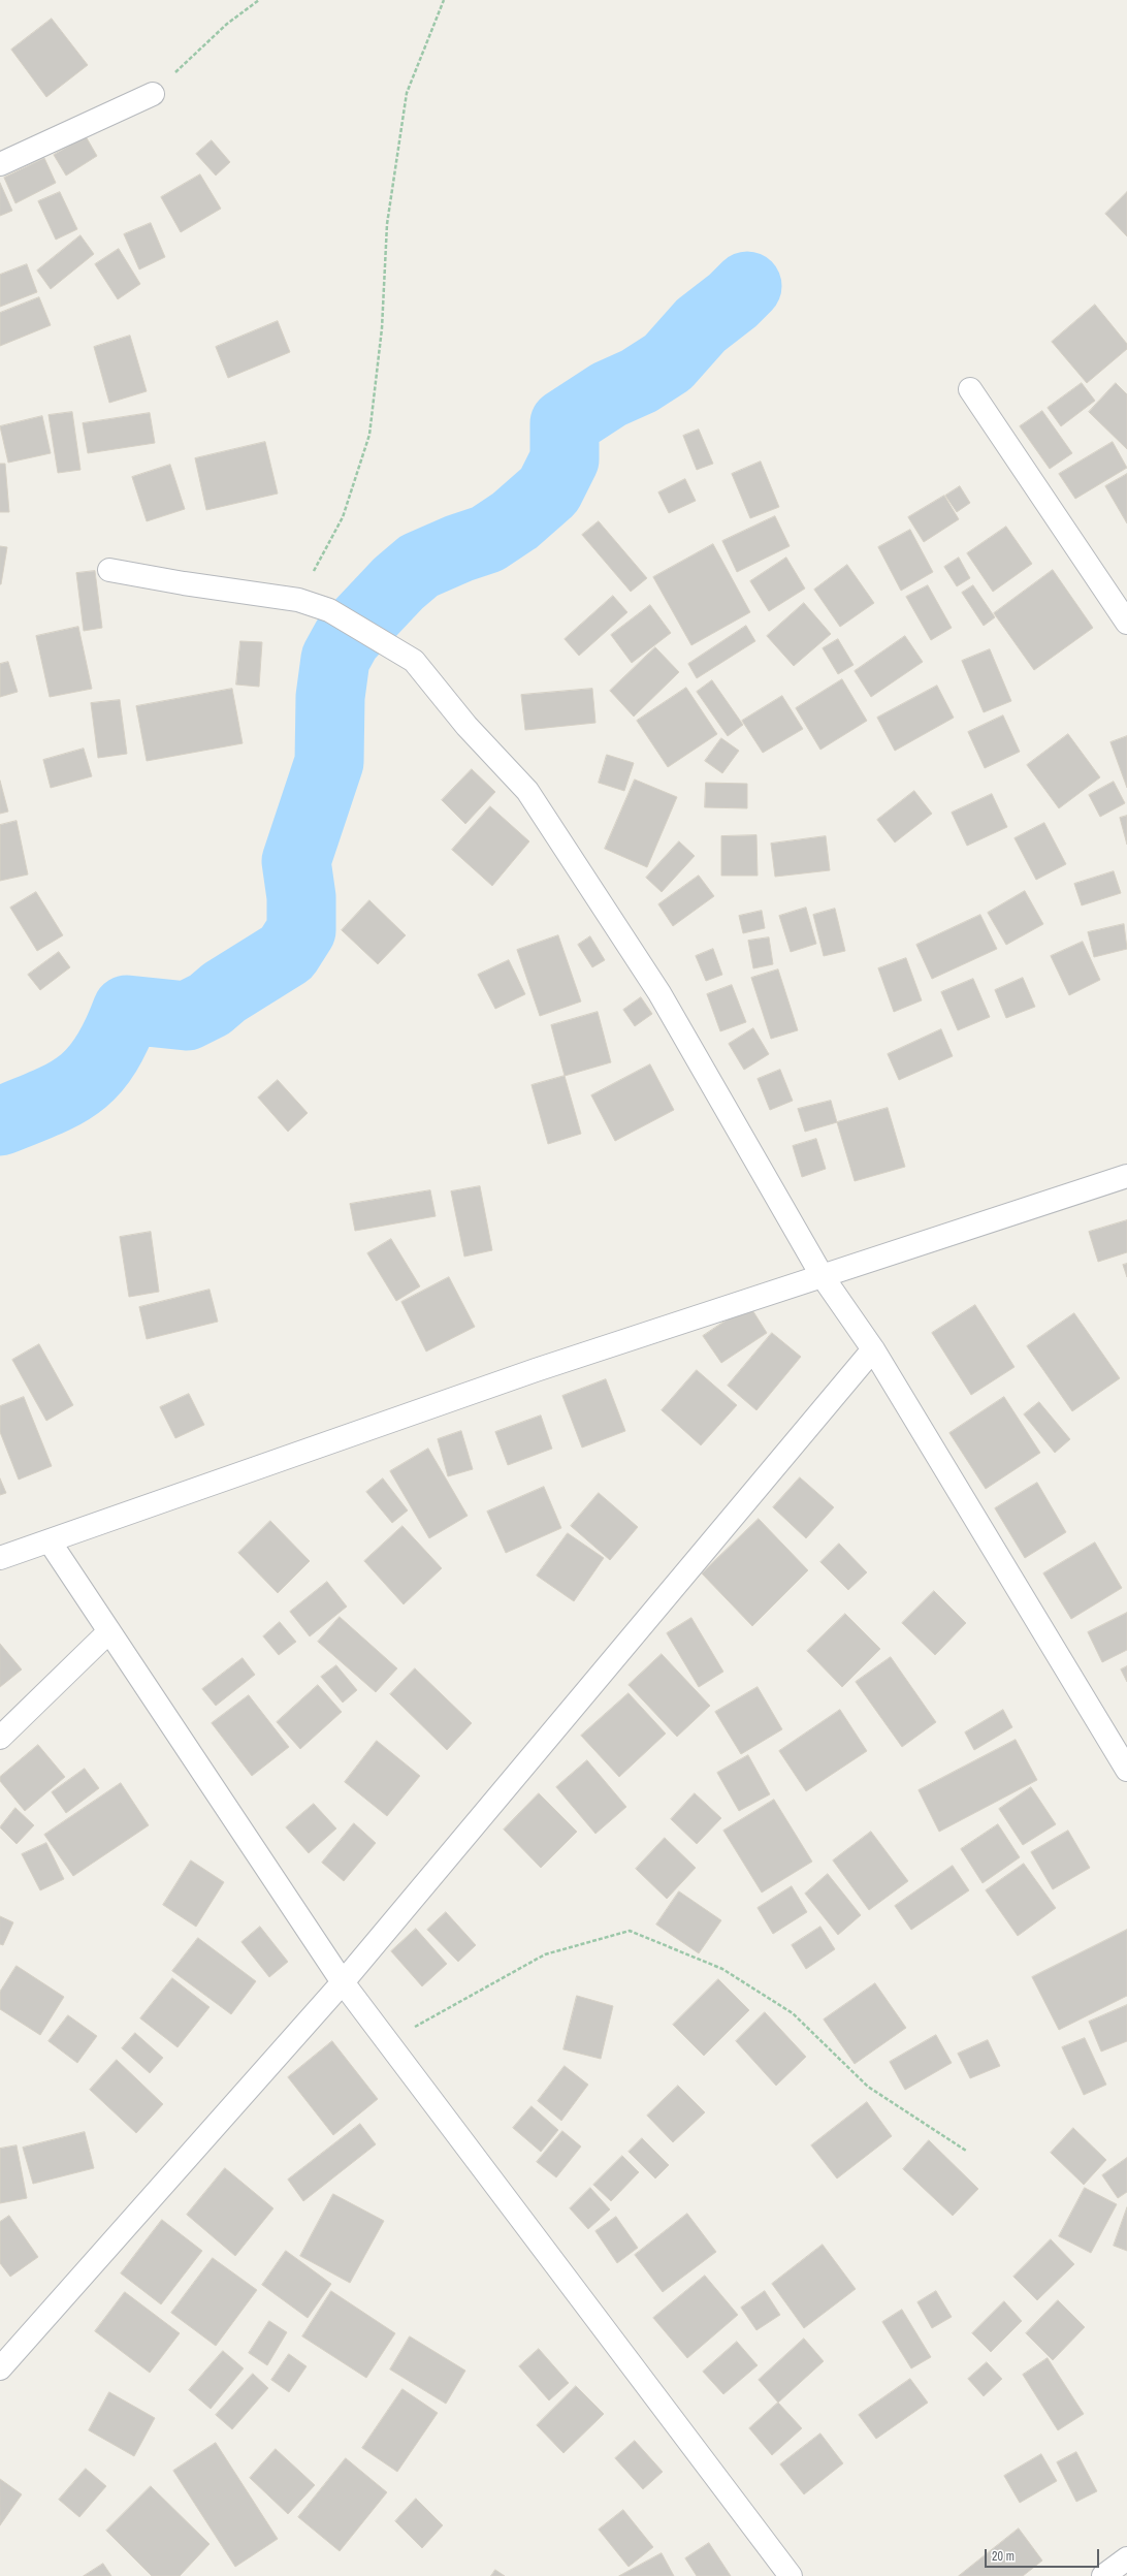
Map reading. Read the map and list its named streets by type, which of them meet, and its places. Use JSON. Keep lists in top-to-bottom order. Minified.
{"scale_bar":"20 m"}
